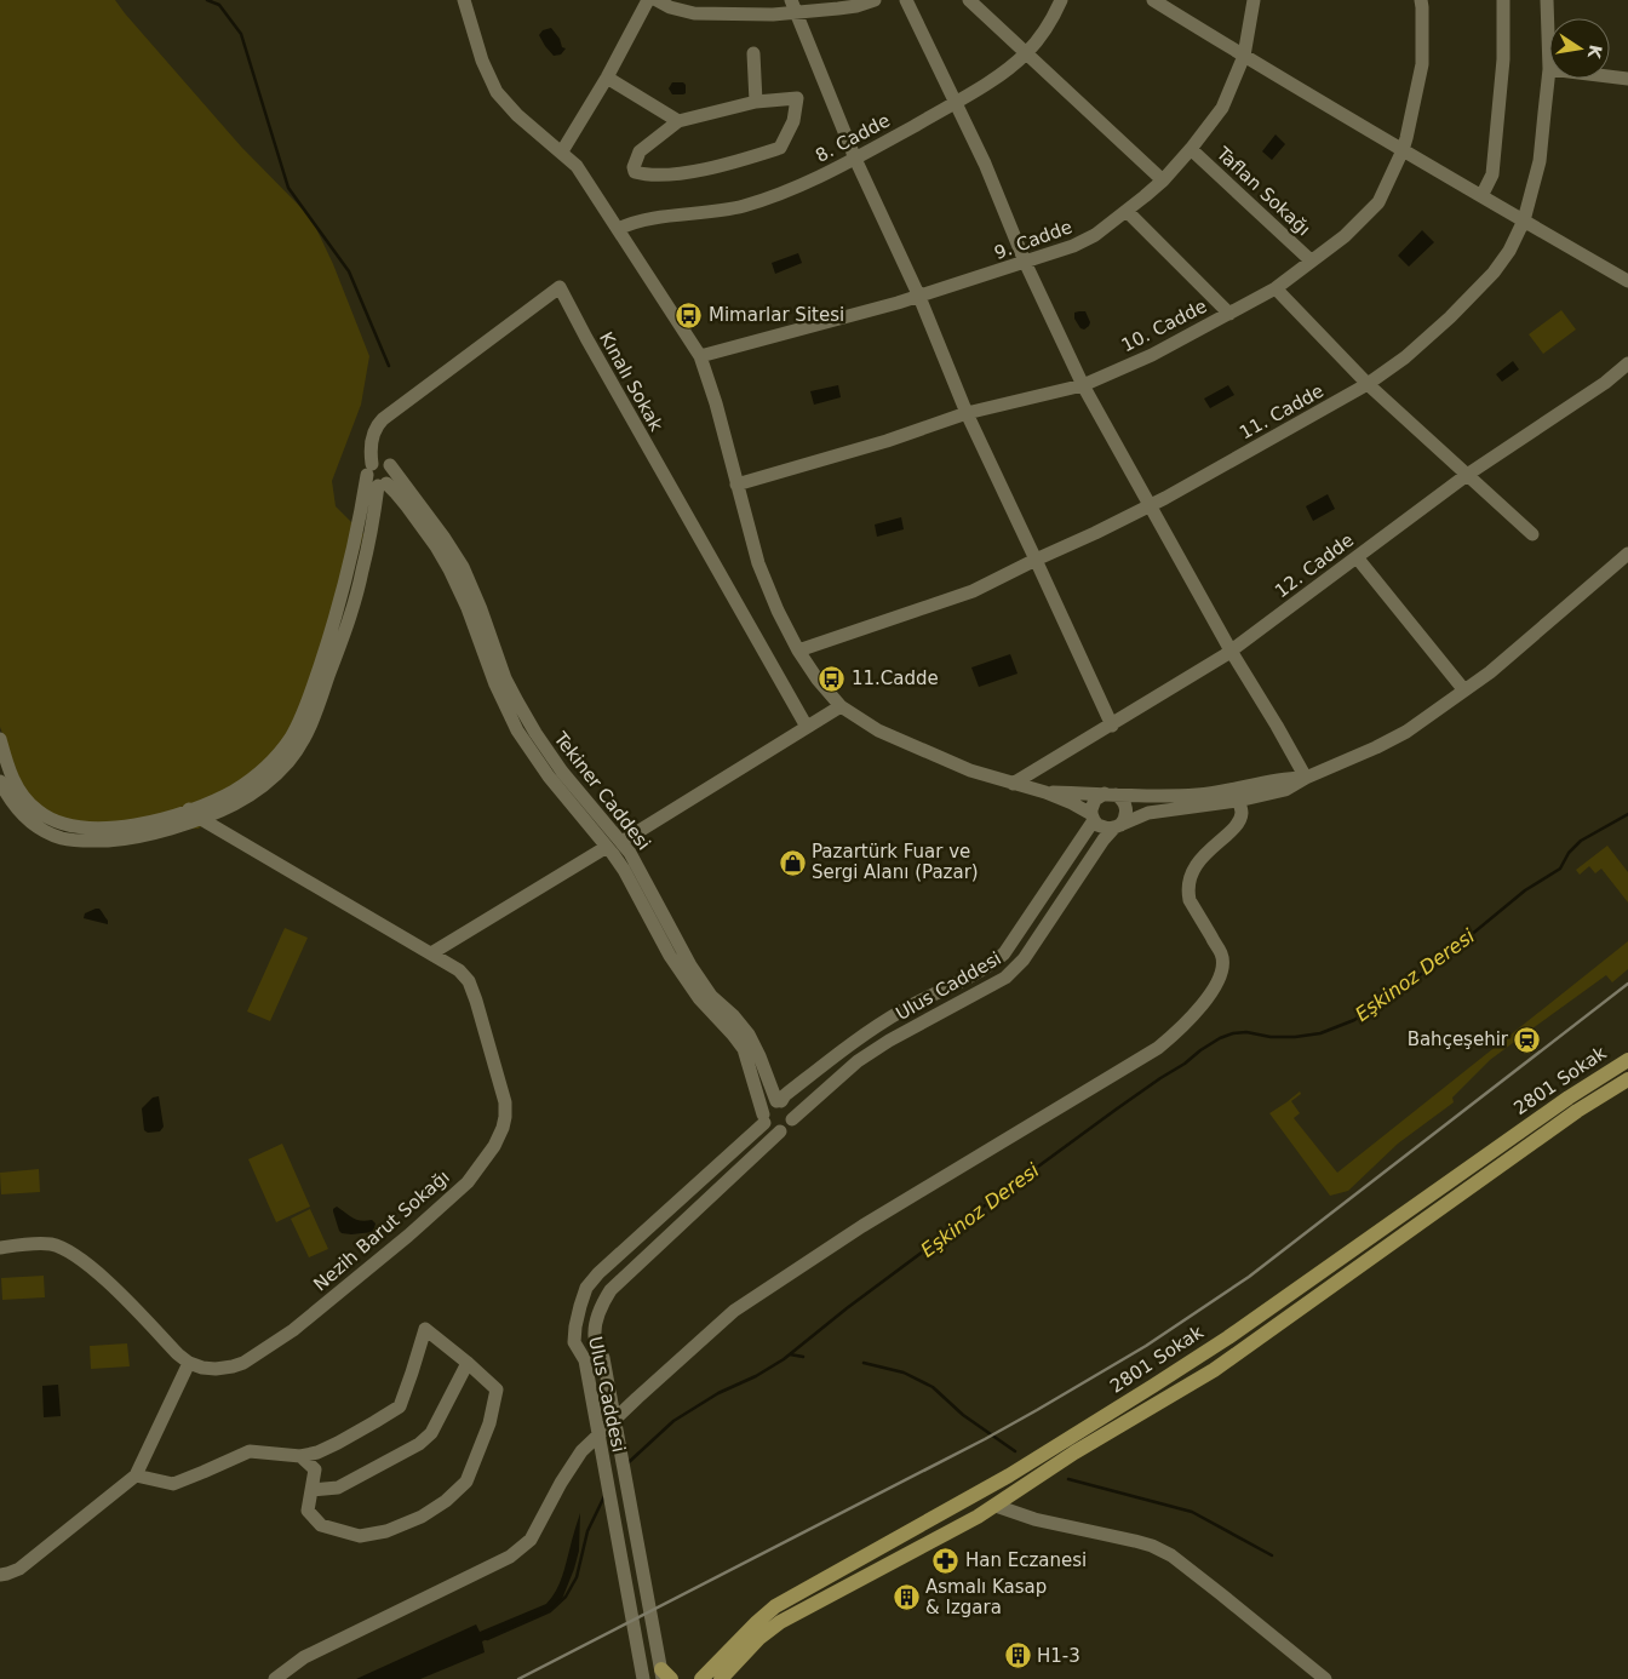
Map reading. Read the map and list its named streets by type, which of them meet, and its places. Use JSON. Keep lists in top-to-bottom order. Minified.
{"streets":{"main road":["2801 Sokak"],"street":["8. Cadde","Taflan Sokağı","9. Cadde","10. Cadde","Kınalı Sokak","11. Cadde","12. Cadde","Tekiner Caddesi","Ulus Caddesi","Nezih Barut Sokağı"]},"crossings":[["Taflan Sokağı","9. Cadde"],["Taflan Sokağı","10. Cadde"],["Kınalı Sokak","Tekiner Caddesi"],["Tekiner Caddesi","Ulus Caddesi"]],"water":["Eşkinoz Deresi"],"places":{"bus stop":["Mimarlar Sitesi","11.Cadde"],"shop":["Pazartürk Fuar ve Sergi Alanı (Pazar)"],"station":["Bahçeşehir"],"pharmacy":["Han Eczanesi"],"building":["Asmalı Kasap & Izgara","H1-3"]},"north":"right"}
